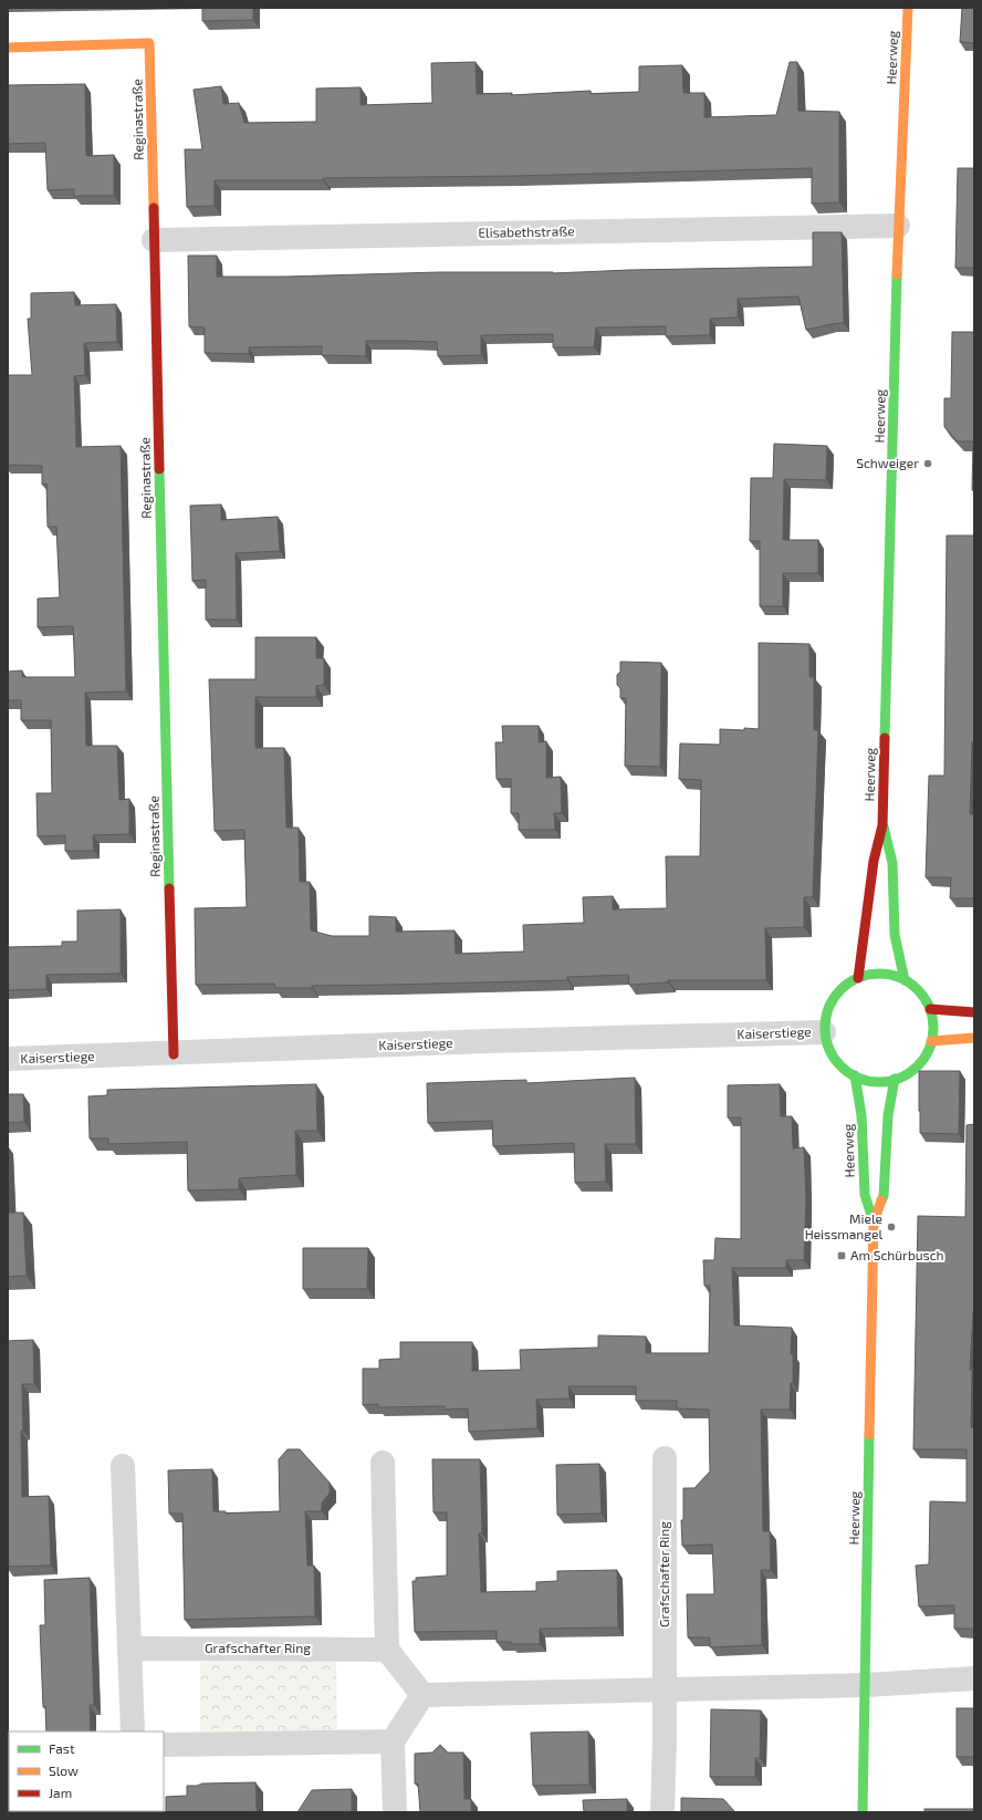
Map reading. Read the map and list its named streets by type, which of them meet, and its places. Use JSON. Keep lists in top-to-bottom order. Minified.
{"streets":{"street":["Heerweg","Reginastraße","Elisabethstraße","Kaiserstiege","Grafschafter Ring"]},"crossings":[["Heerweg","Elisabethstraße"],["Heerweg","Kaiserstiege"],["Reginastraße","Elisabethstraße"],["Reginastraße","Kaiserstiege"]],"places":{"other":["Schweiger","Miele Heissmangel"],"transit":["Am Schürbusch"]},"legend":["Fast","Slow","Jam"]}
